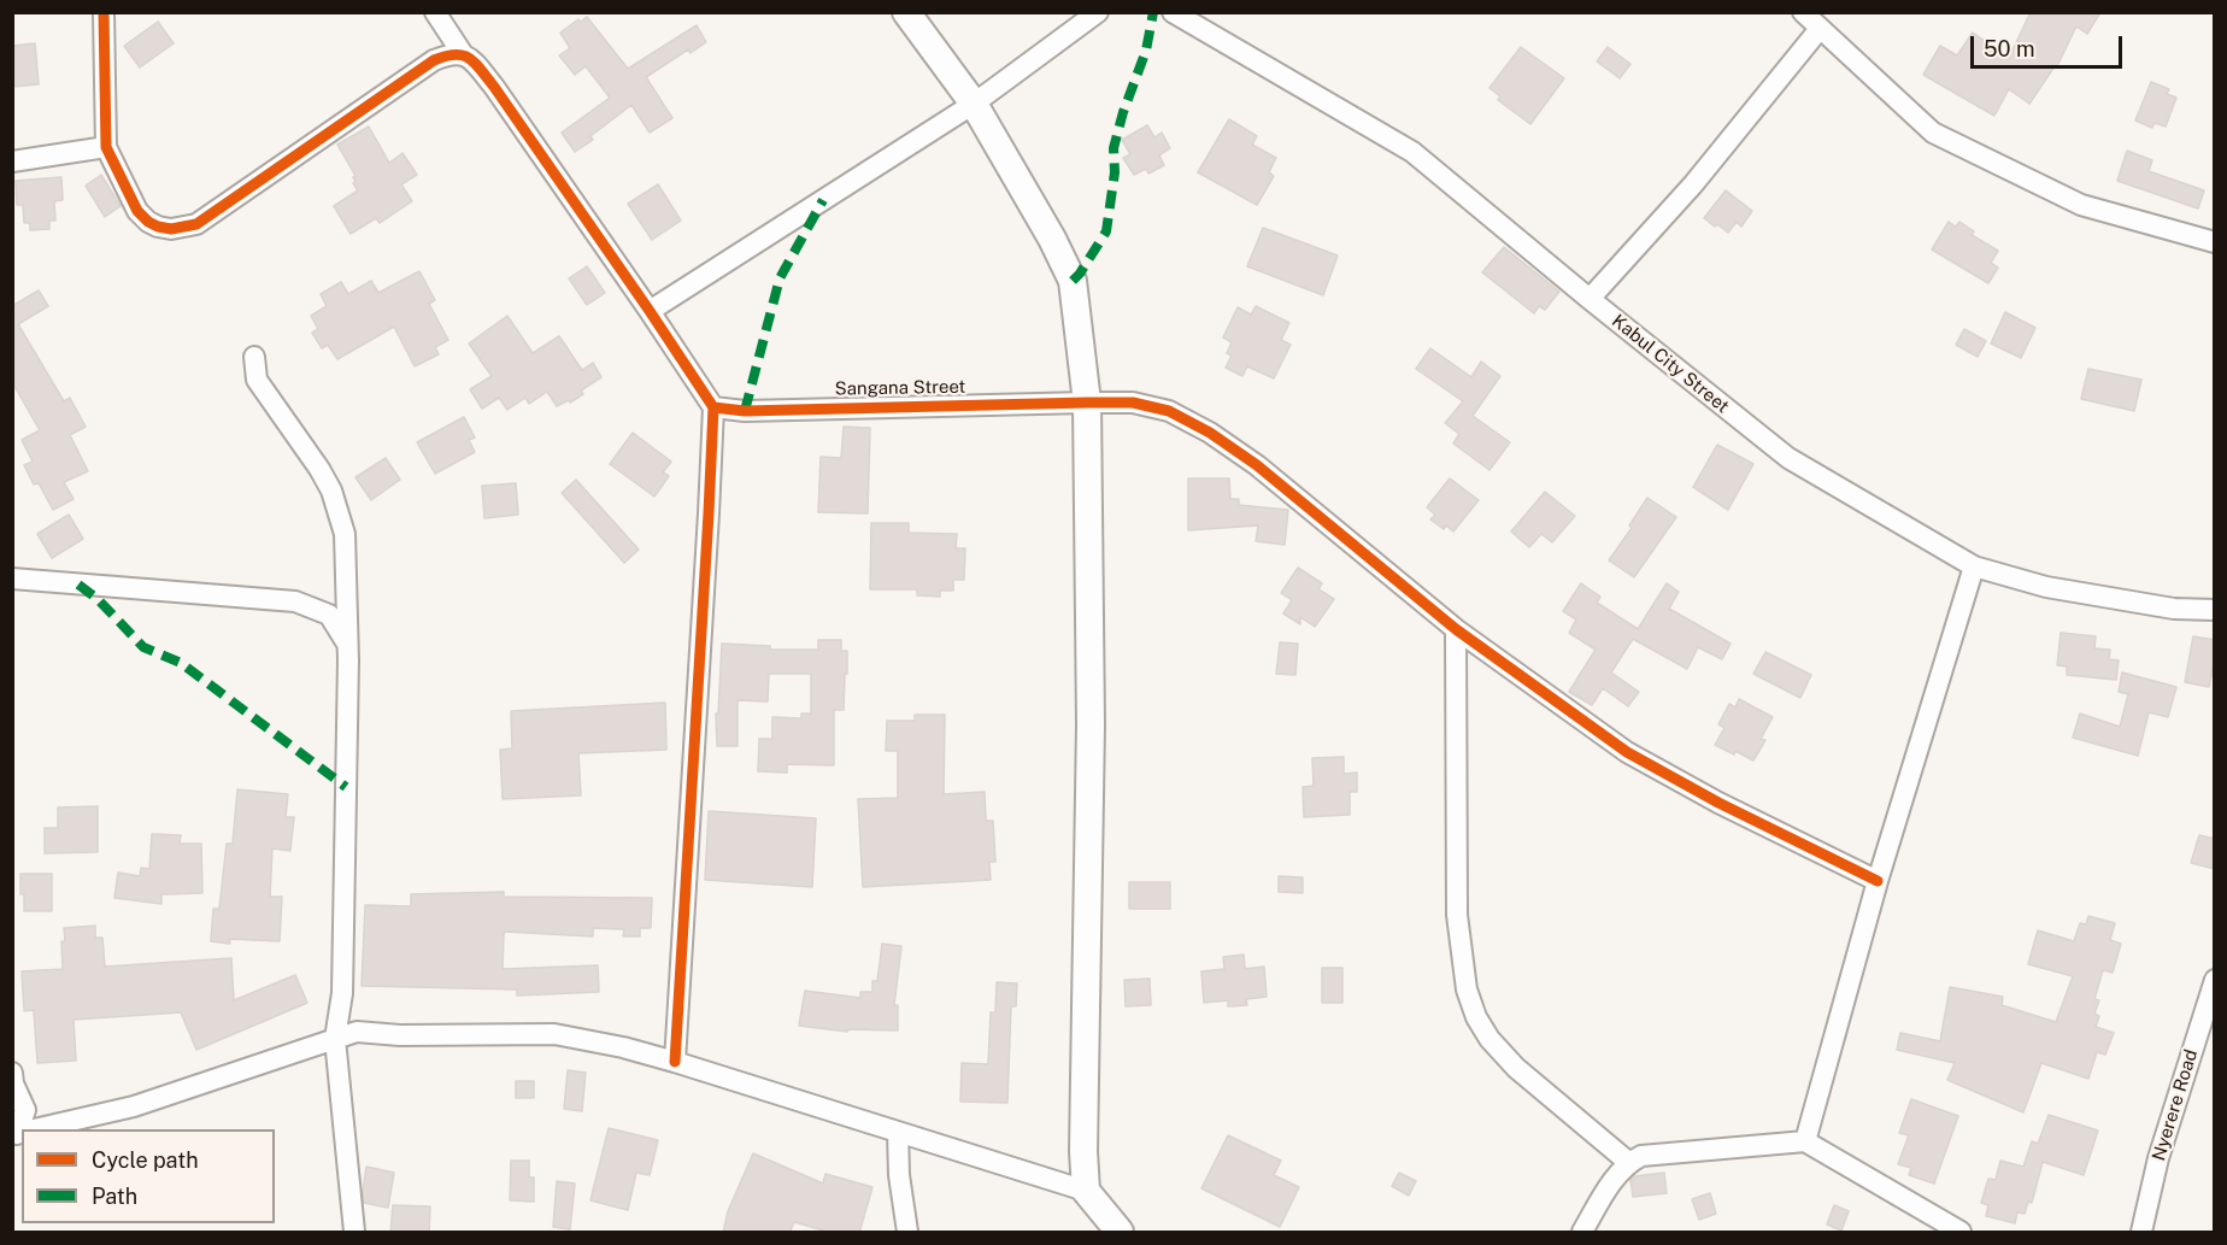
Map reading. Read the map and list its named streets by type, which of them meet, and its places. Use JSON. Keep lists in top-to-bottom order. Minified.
{"streets":{"street":["Kabul City Street","Sangana Street","Nyerere Road"]},"legend":["Cycle path","Path"],"scale_bar":"50 m"}
